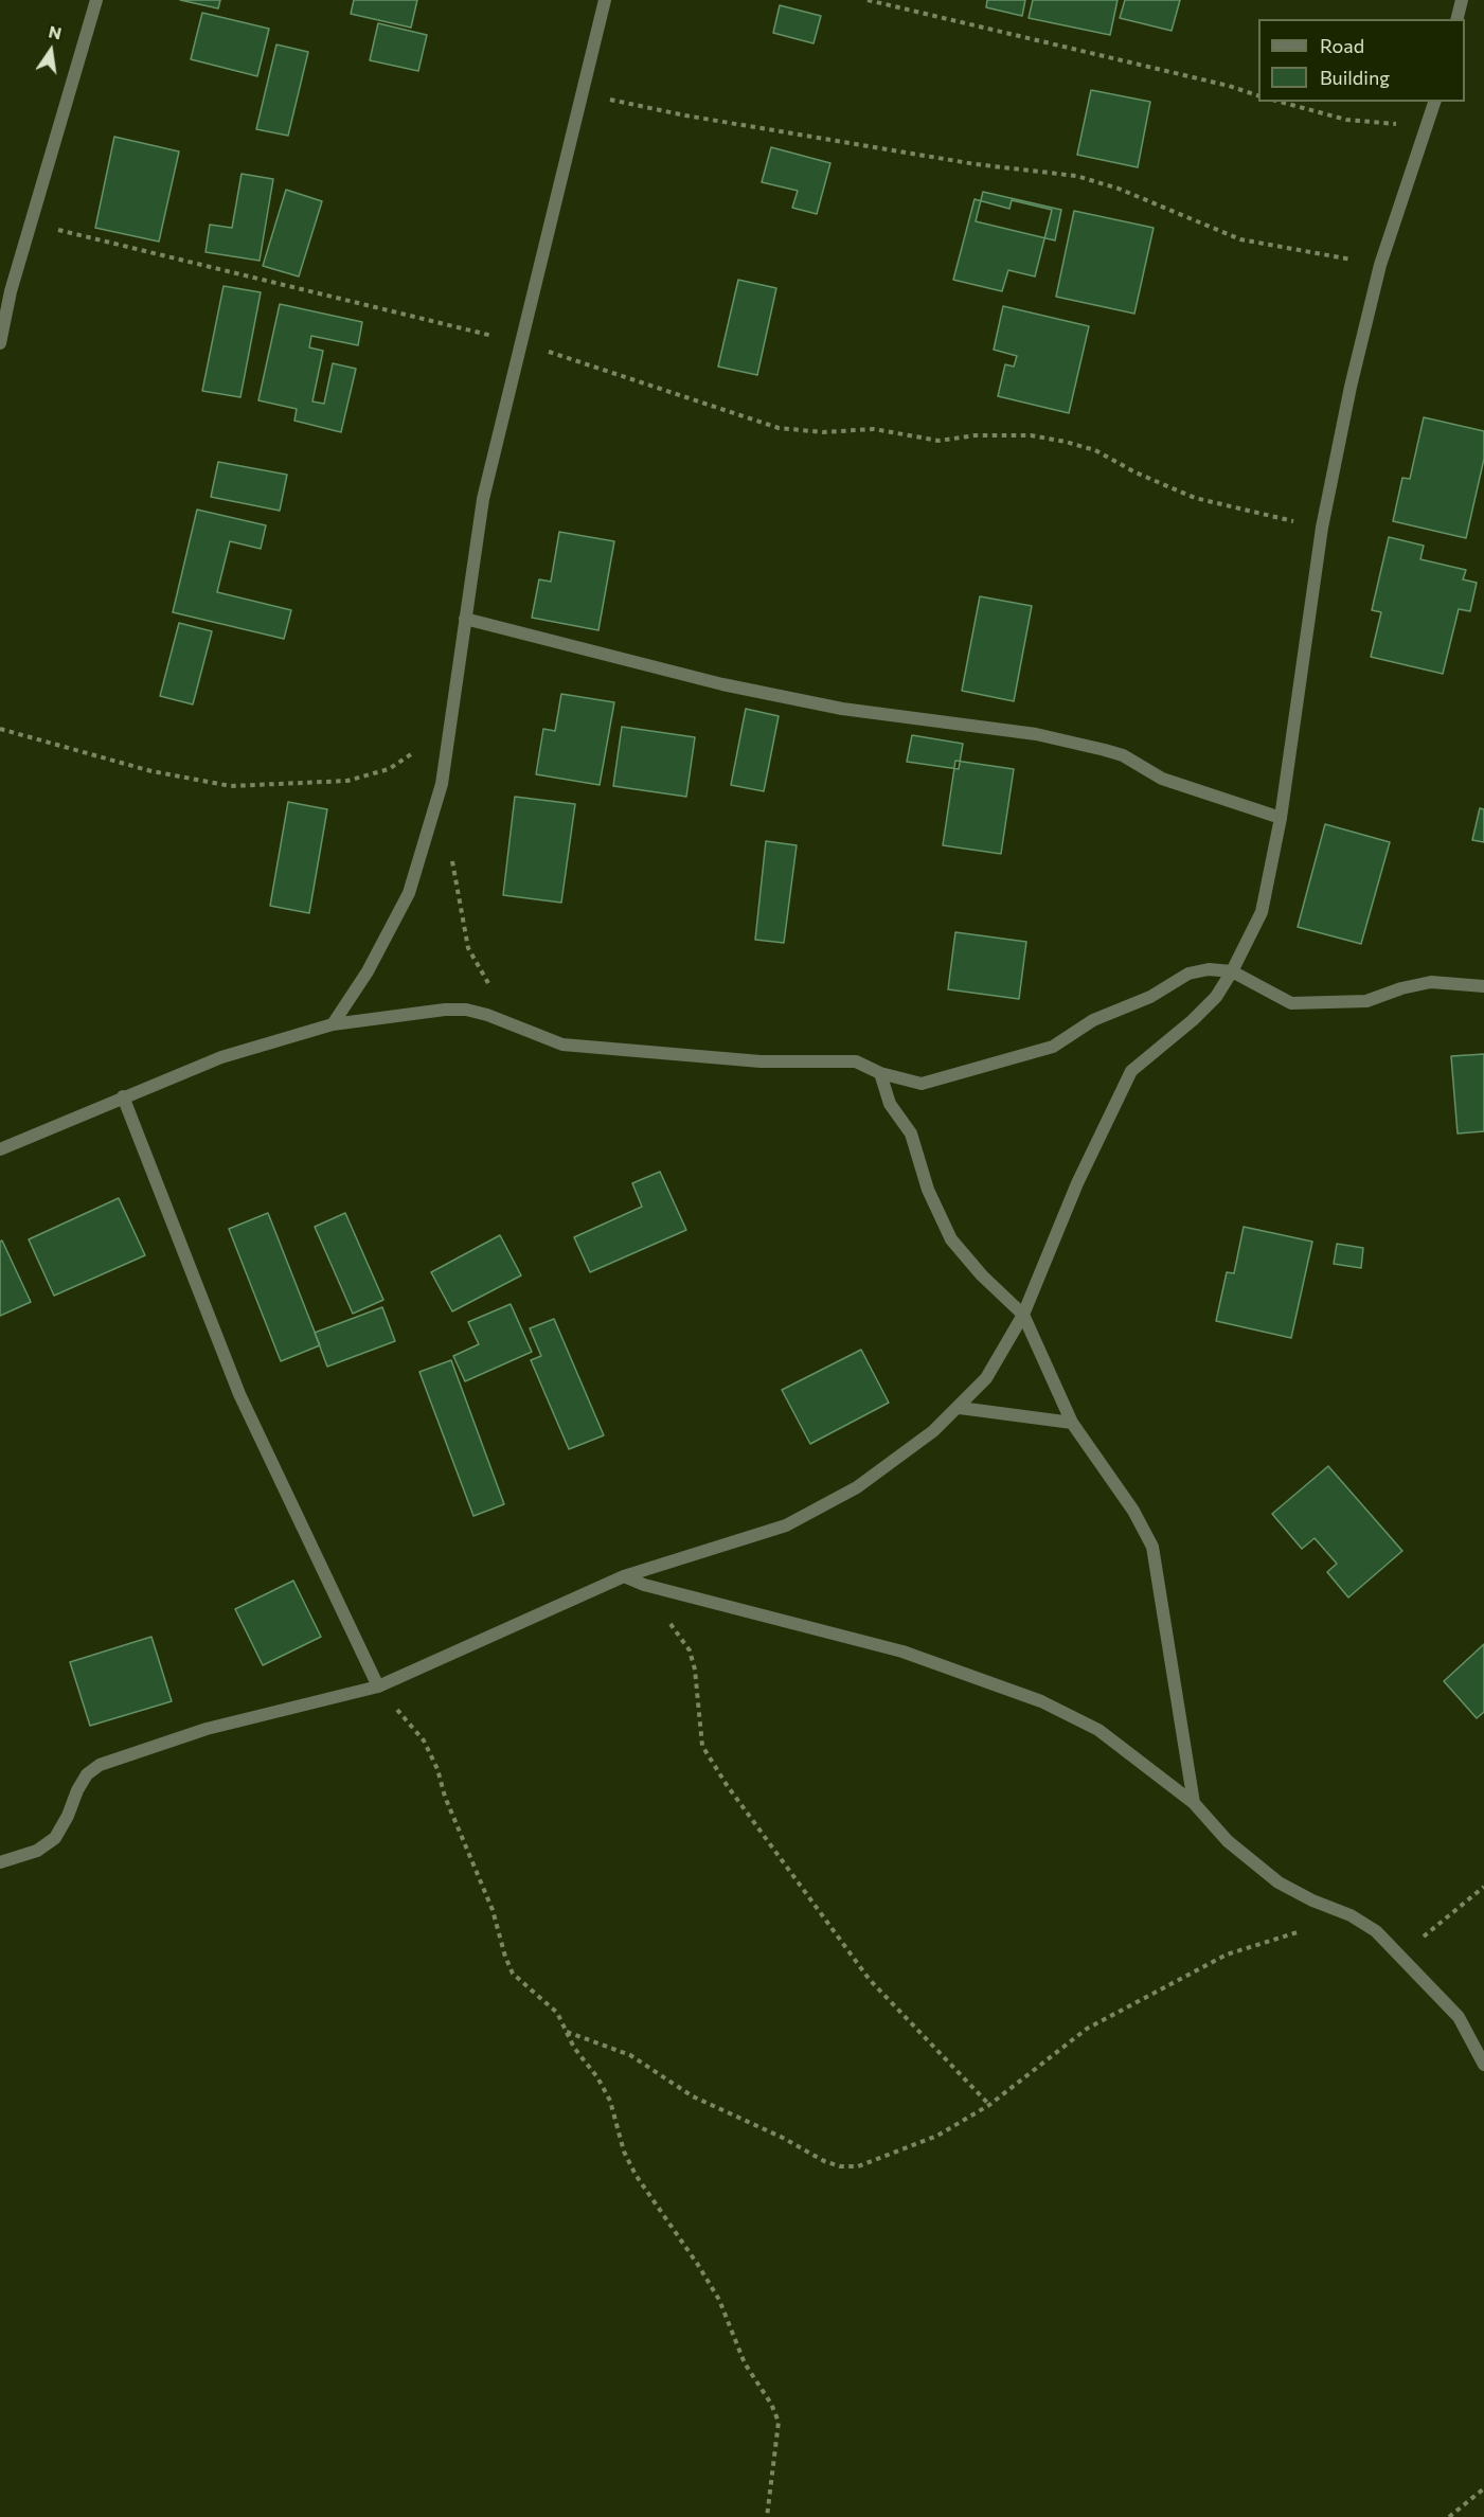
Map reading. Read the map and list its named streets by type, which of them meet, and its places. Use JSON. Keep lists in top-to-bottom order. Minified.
{"legend":["Road","Building"],"north":"top"}
